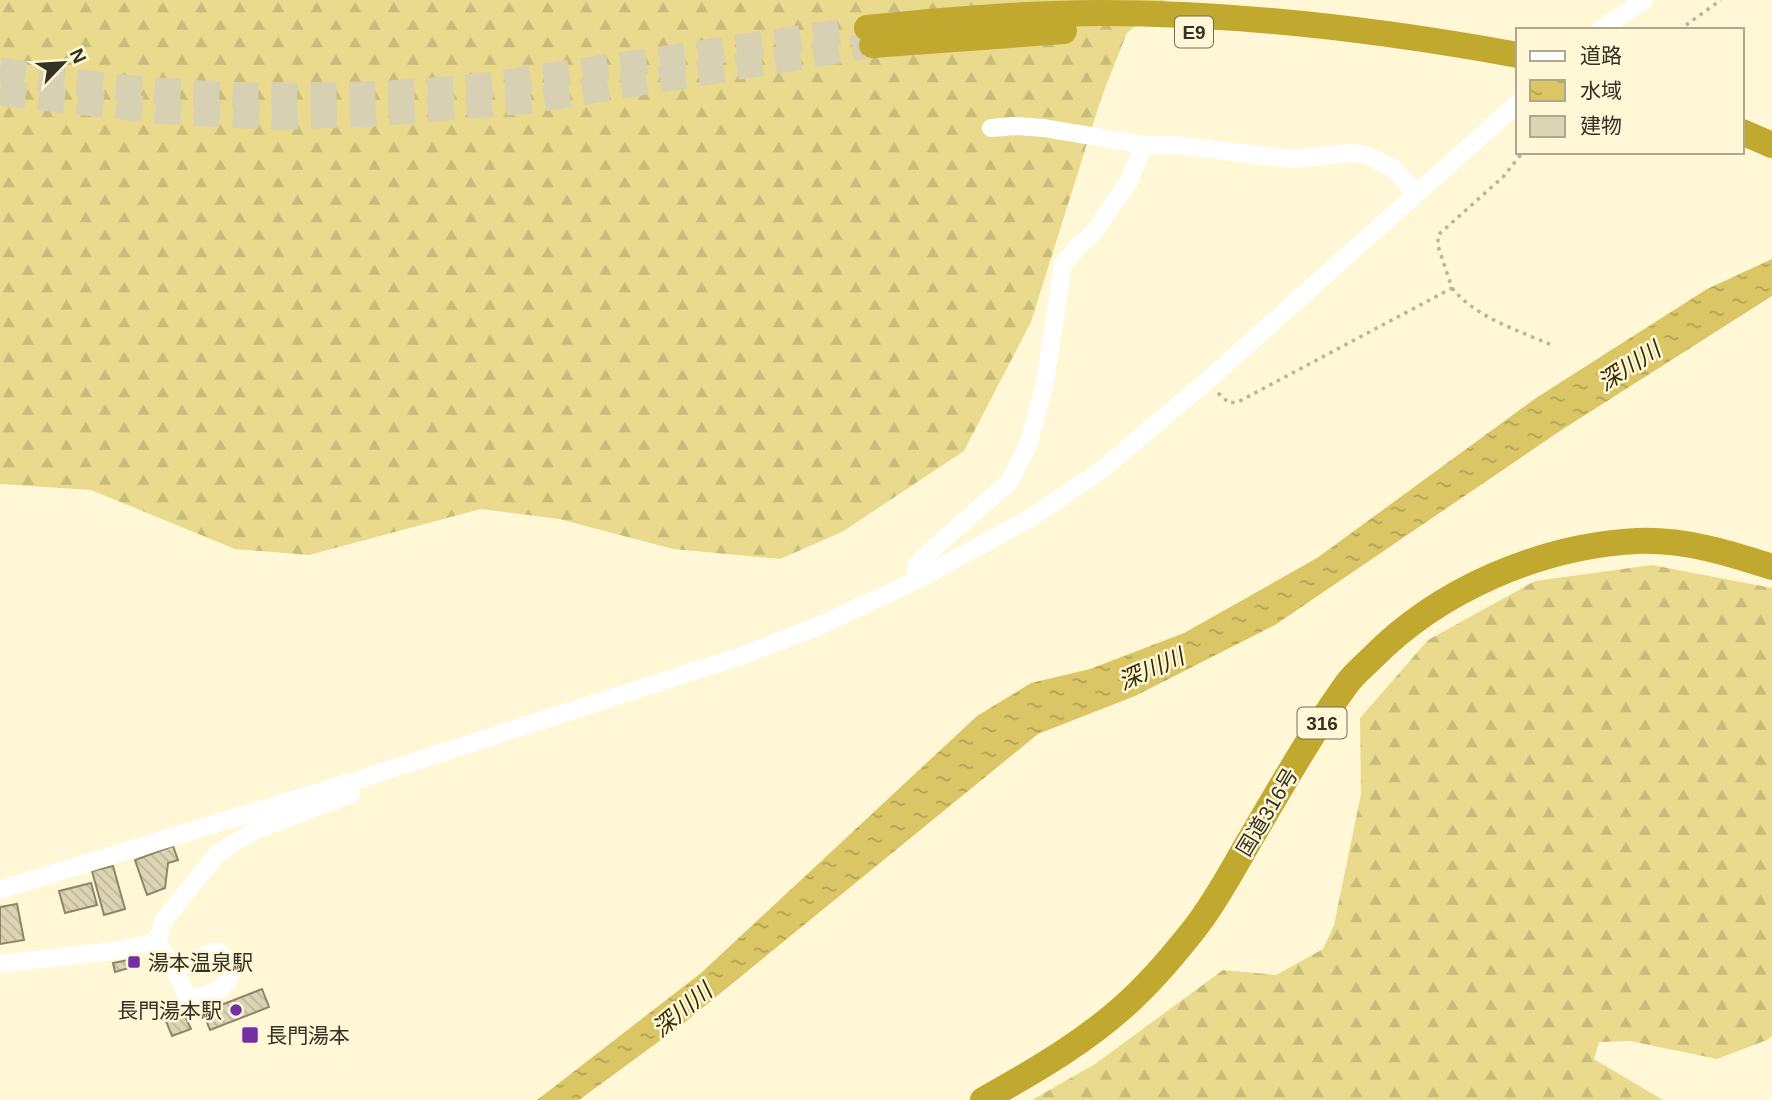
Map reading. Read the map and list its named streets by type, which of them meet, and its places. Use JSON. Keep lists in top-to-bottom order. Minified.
{"streets":{"highway":["E9","316","国道316号"]},"water":["深川川"],"places":{"transit":["湯本温泉駅","長門湯本"],"other":["長門湯本駅"]},"legend":["道路","水域","建物"],"north":"top right"}
